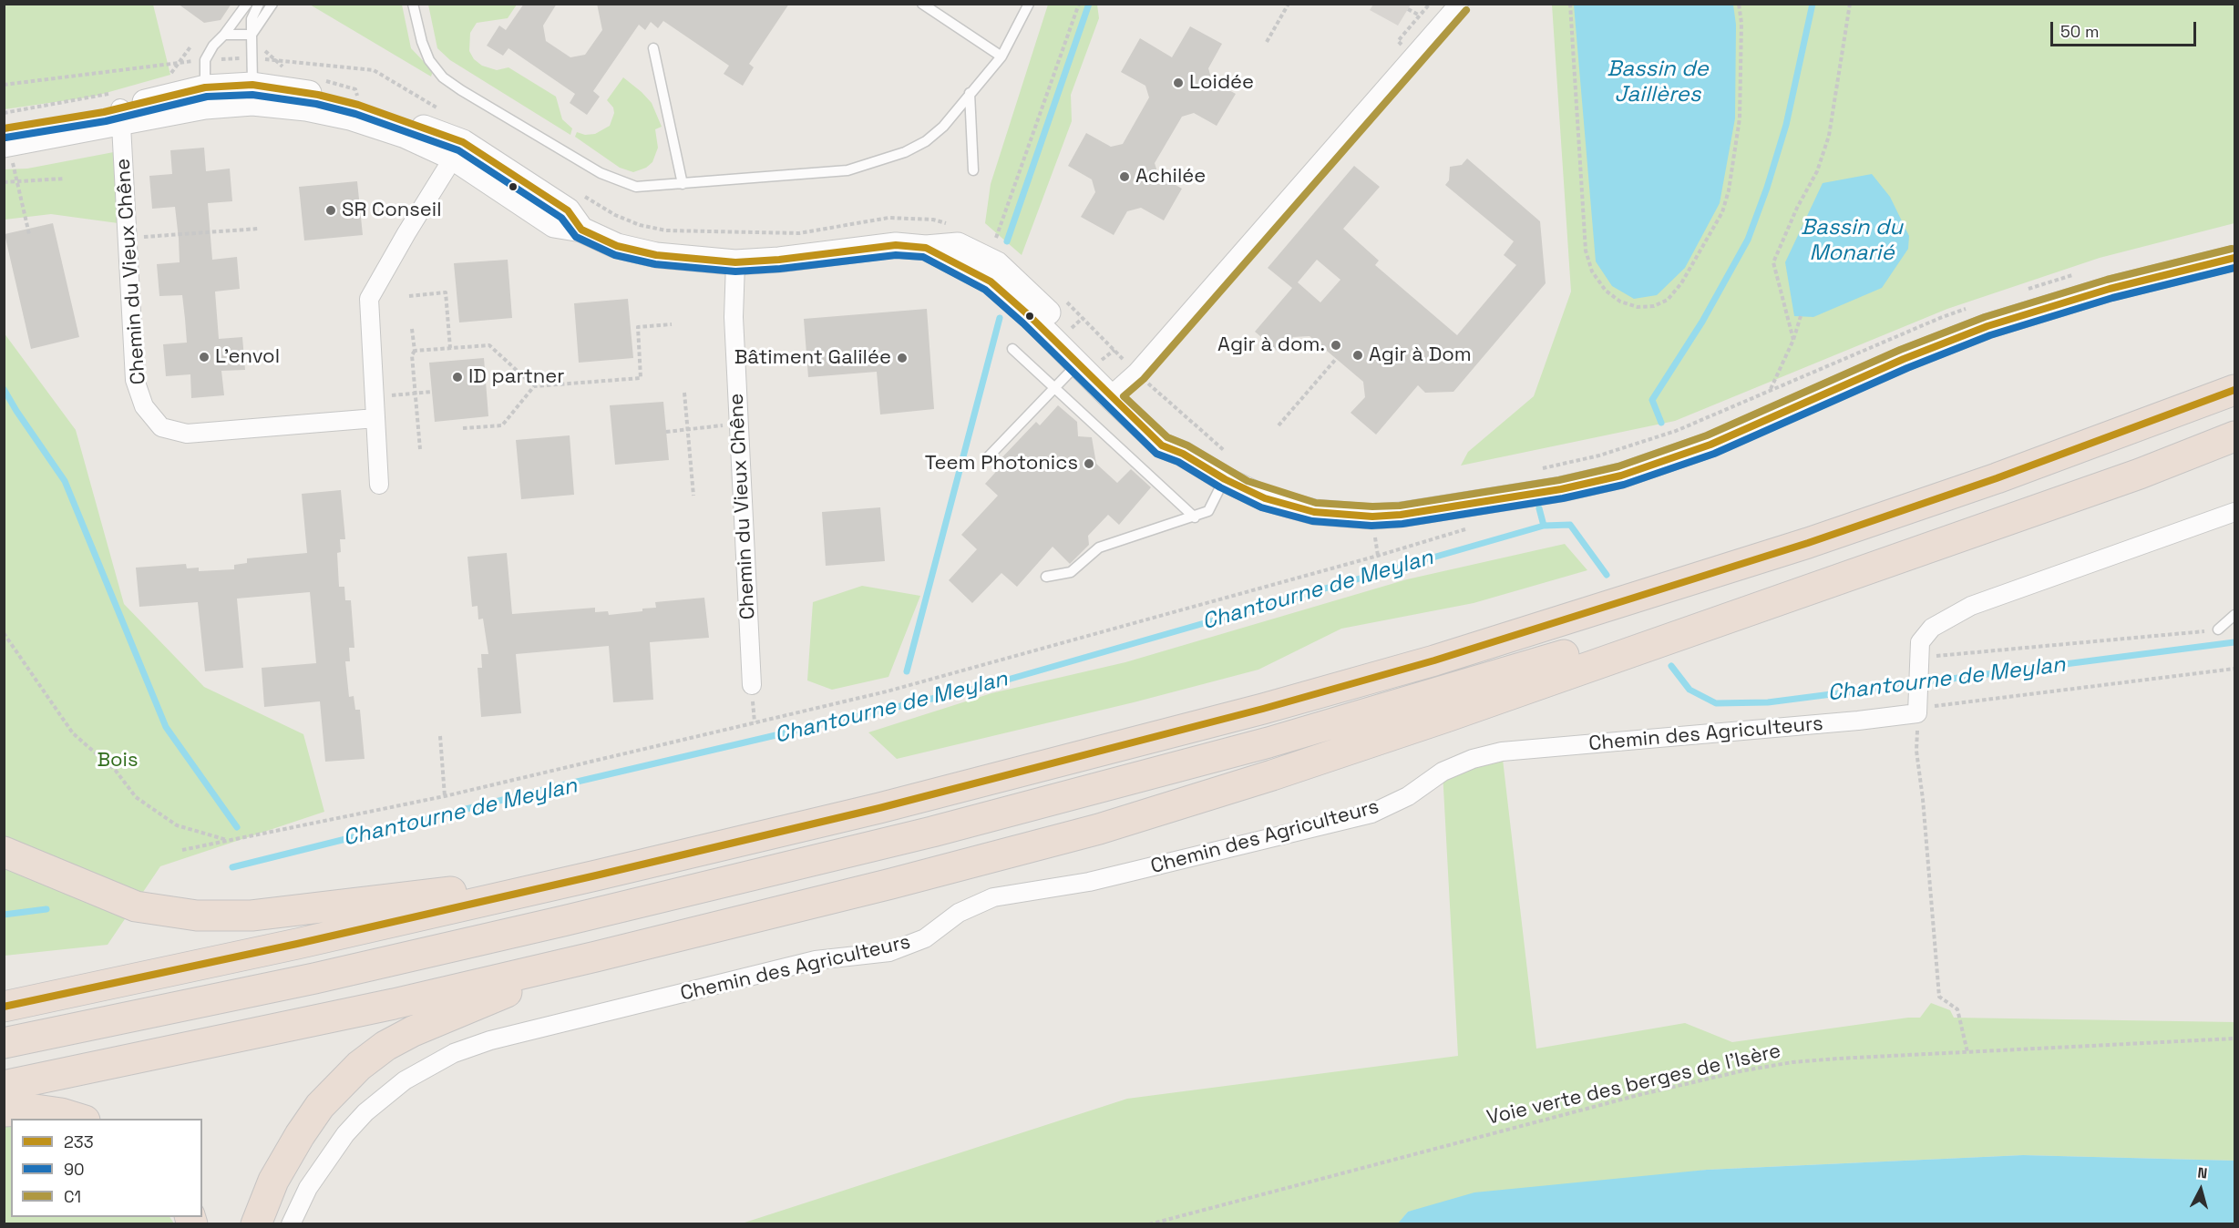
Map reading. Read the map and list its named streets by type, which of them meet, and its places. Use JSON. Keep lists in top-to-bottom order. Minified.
{"streets":{"street":["Chemin du Vieux Chêne","Chemin des Agriculteurs"],"path":["Voie verte des berges de l'Isère"]},"water":["Bassin de Jaillères","Bassin du Monarié","Chantourne de Meylan"],"parks":["Bois"],"places":["Loidée","Achilée","SR Conseil","Agir à dom.","Agir à Dom","L'envol","Bâtiment Galilée","ID partner","Teem Photonics"],"lines":["transit line C1","transit line 233","transit line 90"],"legend":["233","90","C1"],"scale_bar":"50 m","north":"top"}
